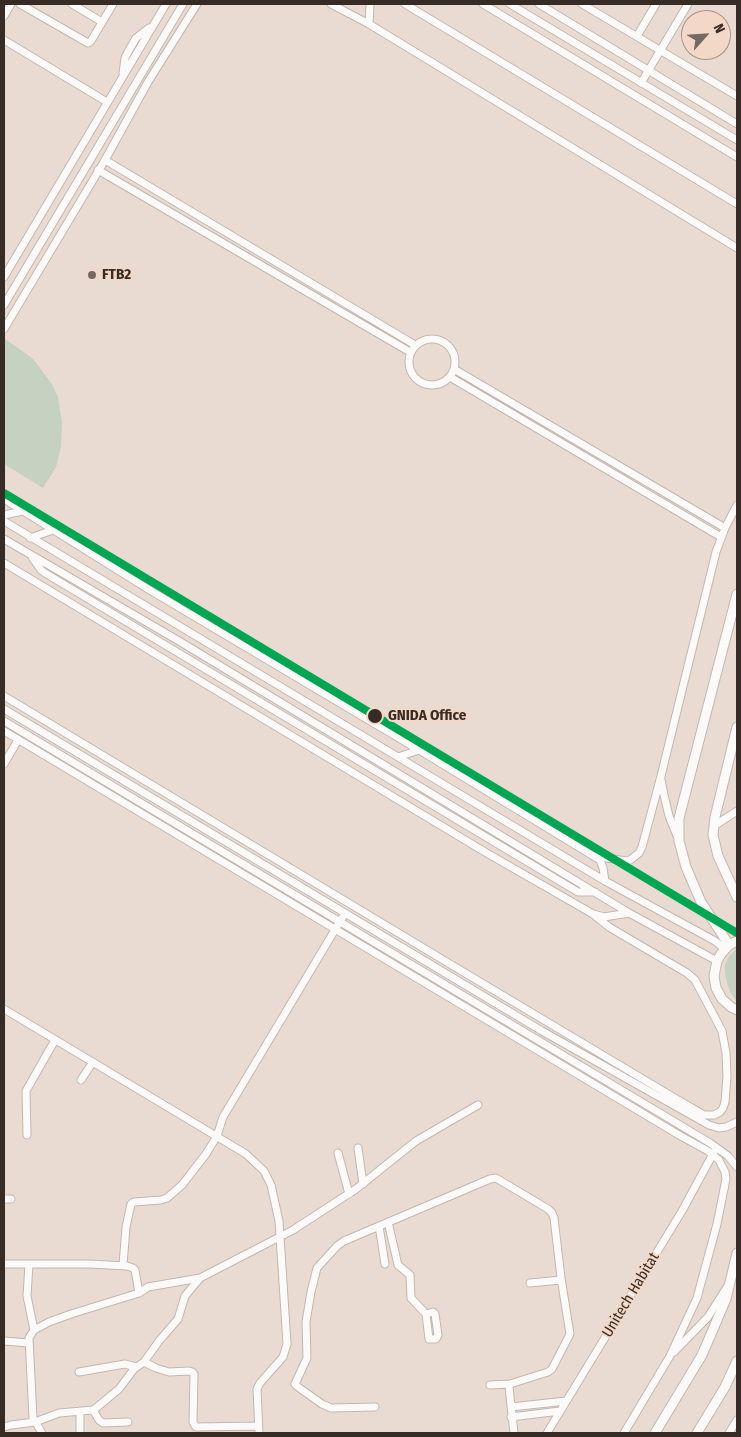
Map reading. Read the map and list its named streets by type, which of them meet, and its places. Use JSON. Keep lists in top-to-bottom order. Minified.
{"streets":{"street":["Unitech Habitat"]},"places":["FTB2","GNIDA Office"],"north":"top right"}
